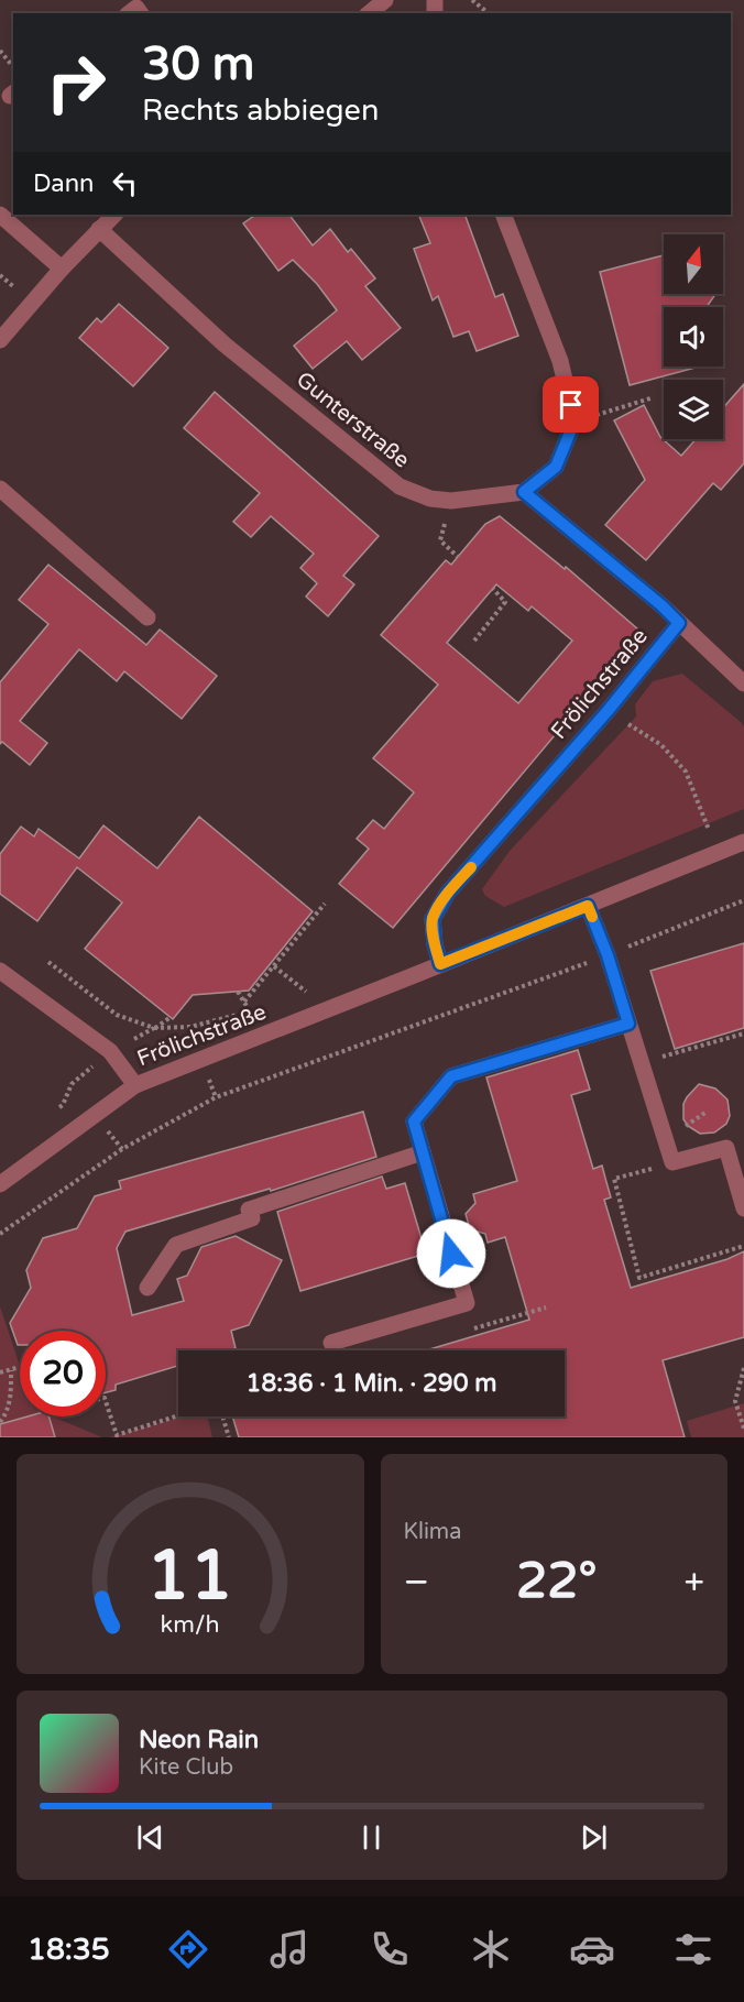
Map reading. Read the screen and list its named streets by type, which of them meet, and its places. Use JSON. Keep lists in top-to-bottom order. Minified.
{"streets":{"street":["Gunterstraße","Frölichstraße"]},"crossings":[["Gunterstraße","Frölichstraße"]],"north":"top","page":{"turn":["30 m","Rechts abbiegen"],"then":"Dann","limit":"20","trip":"18:36 · 1 Min. · 290 m","tile":"Klima","heat":["−","22°","+"],"song":["Neon Rain","Kite Club"],"tabs":"18:35","gauge":["11","km/h"]}}
